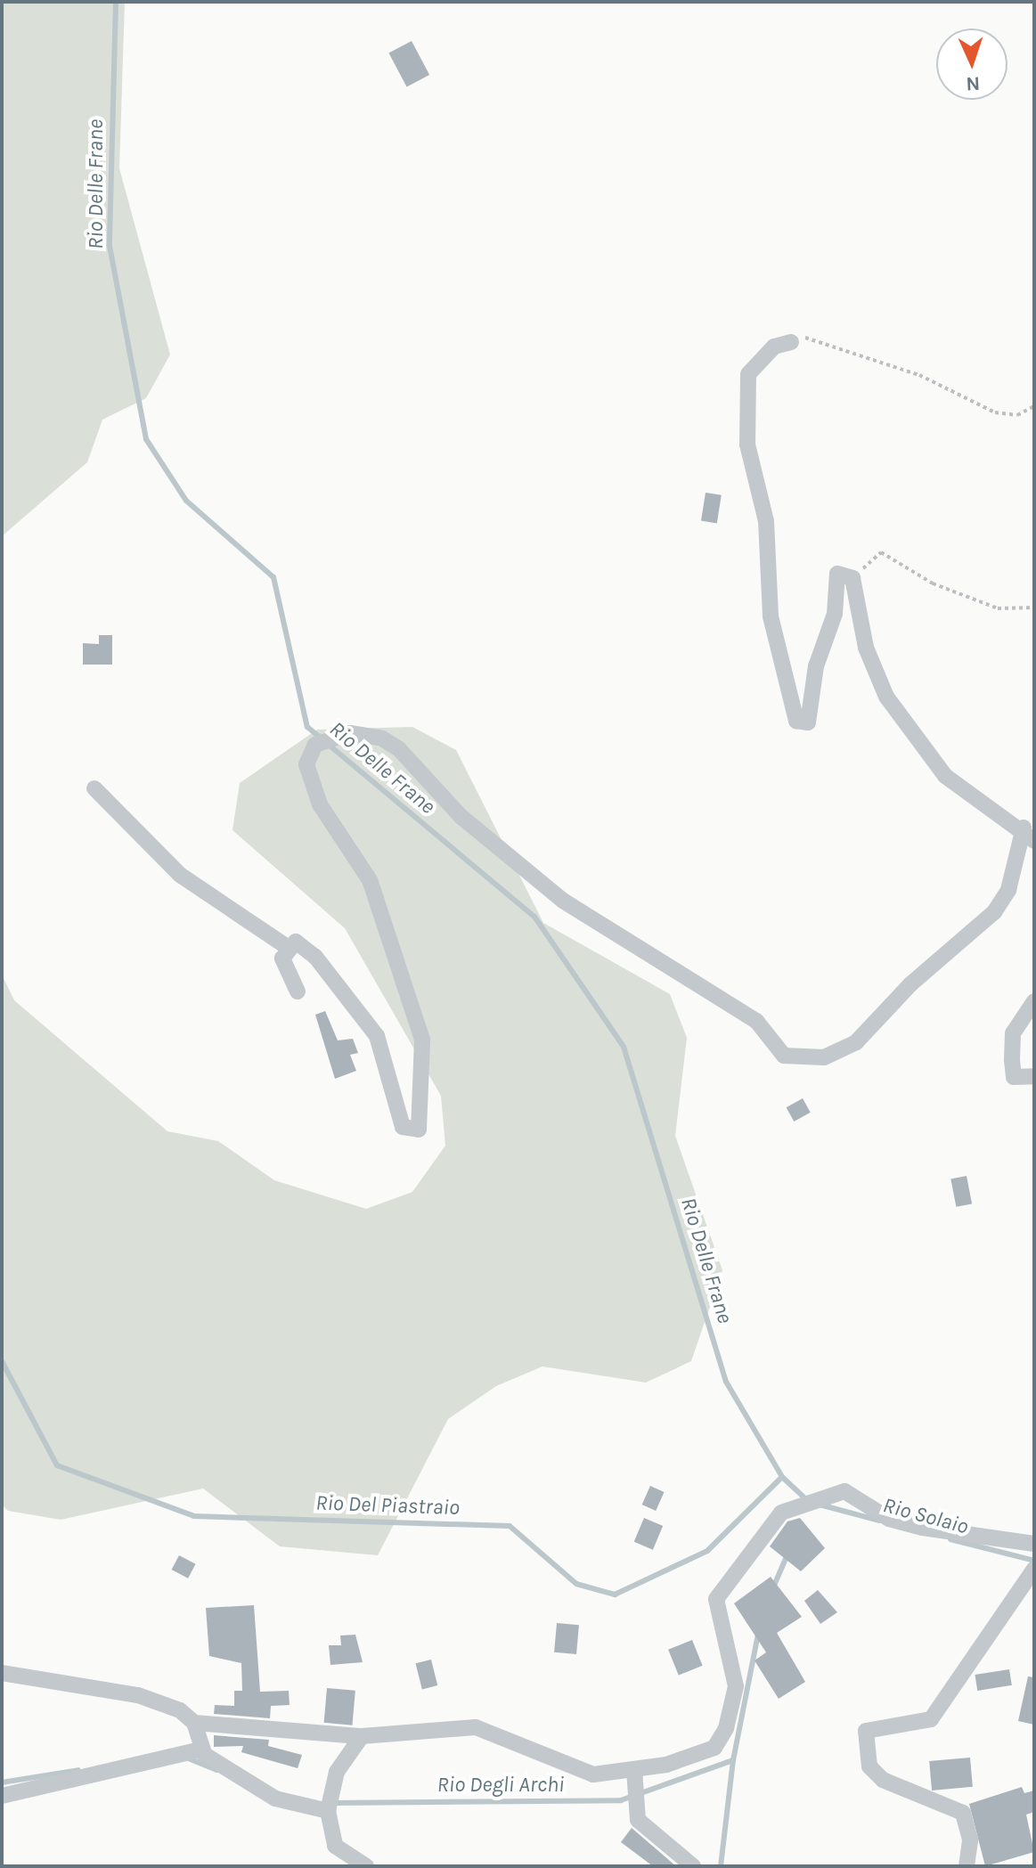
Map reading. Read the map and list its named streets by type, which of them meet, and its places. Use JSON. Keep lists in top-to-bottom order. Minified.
{"water":["Rio Delle Frane","Rio Del Piastraio","Rio Solaio","Rio Degli Archi"],"north":"bottom"}
